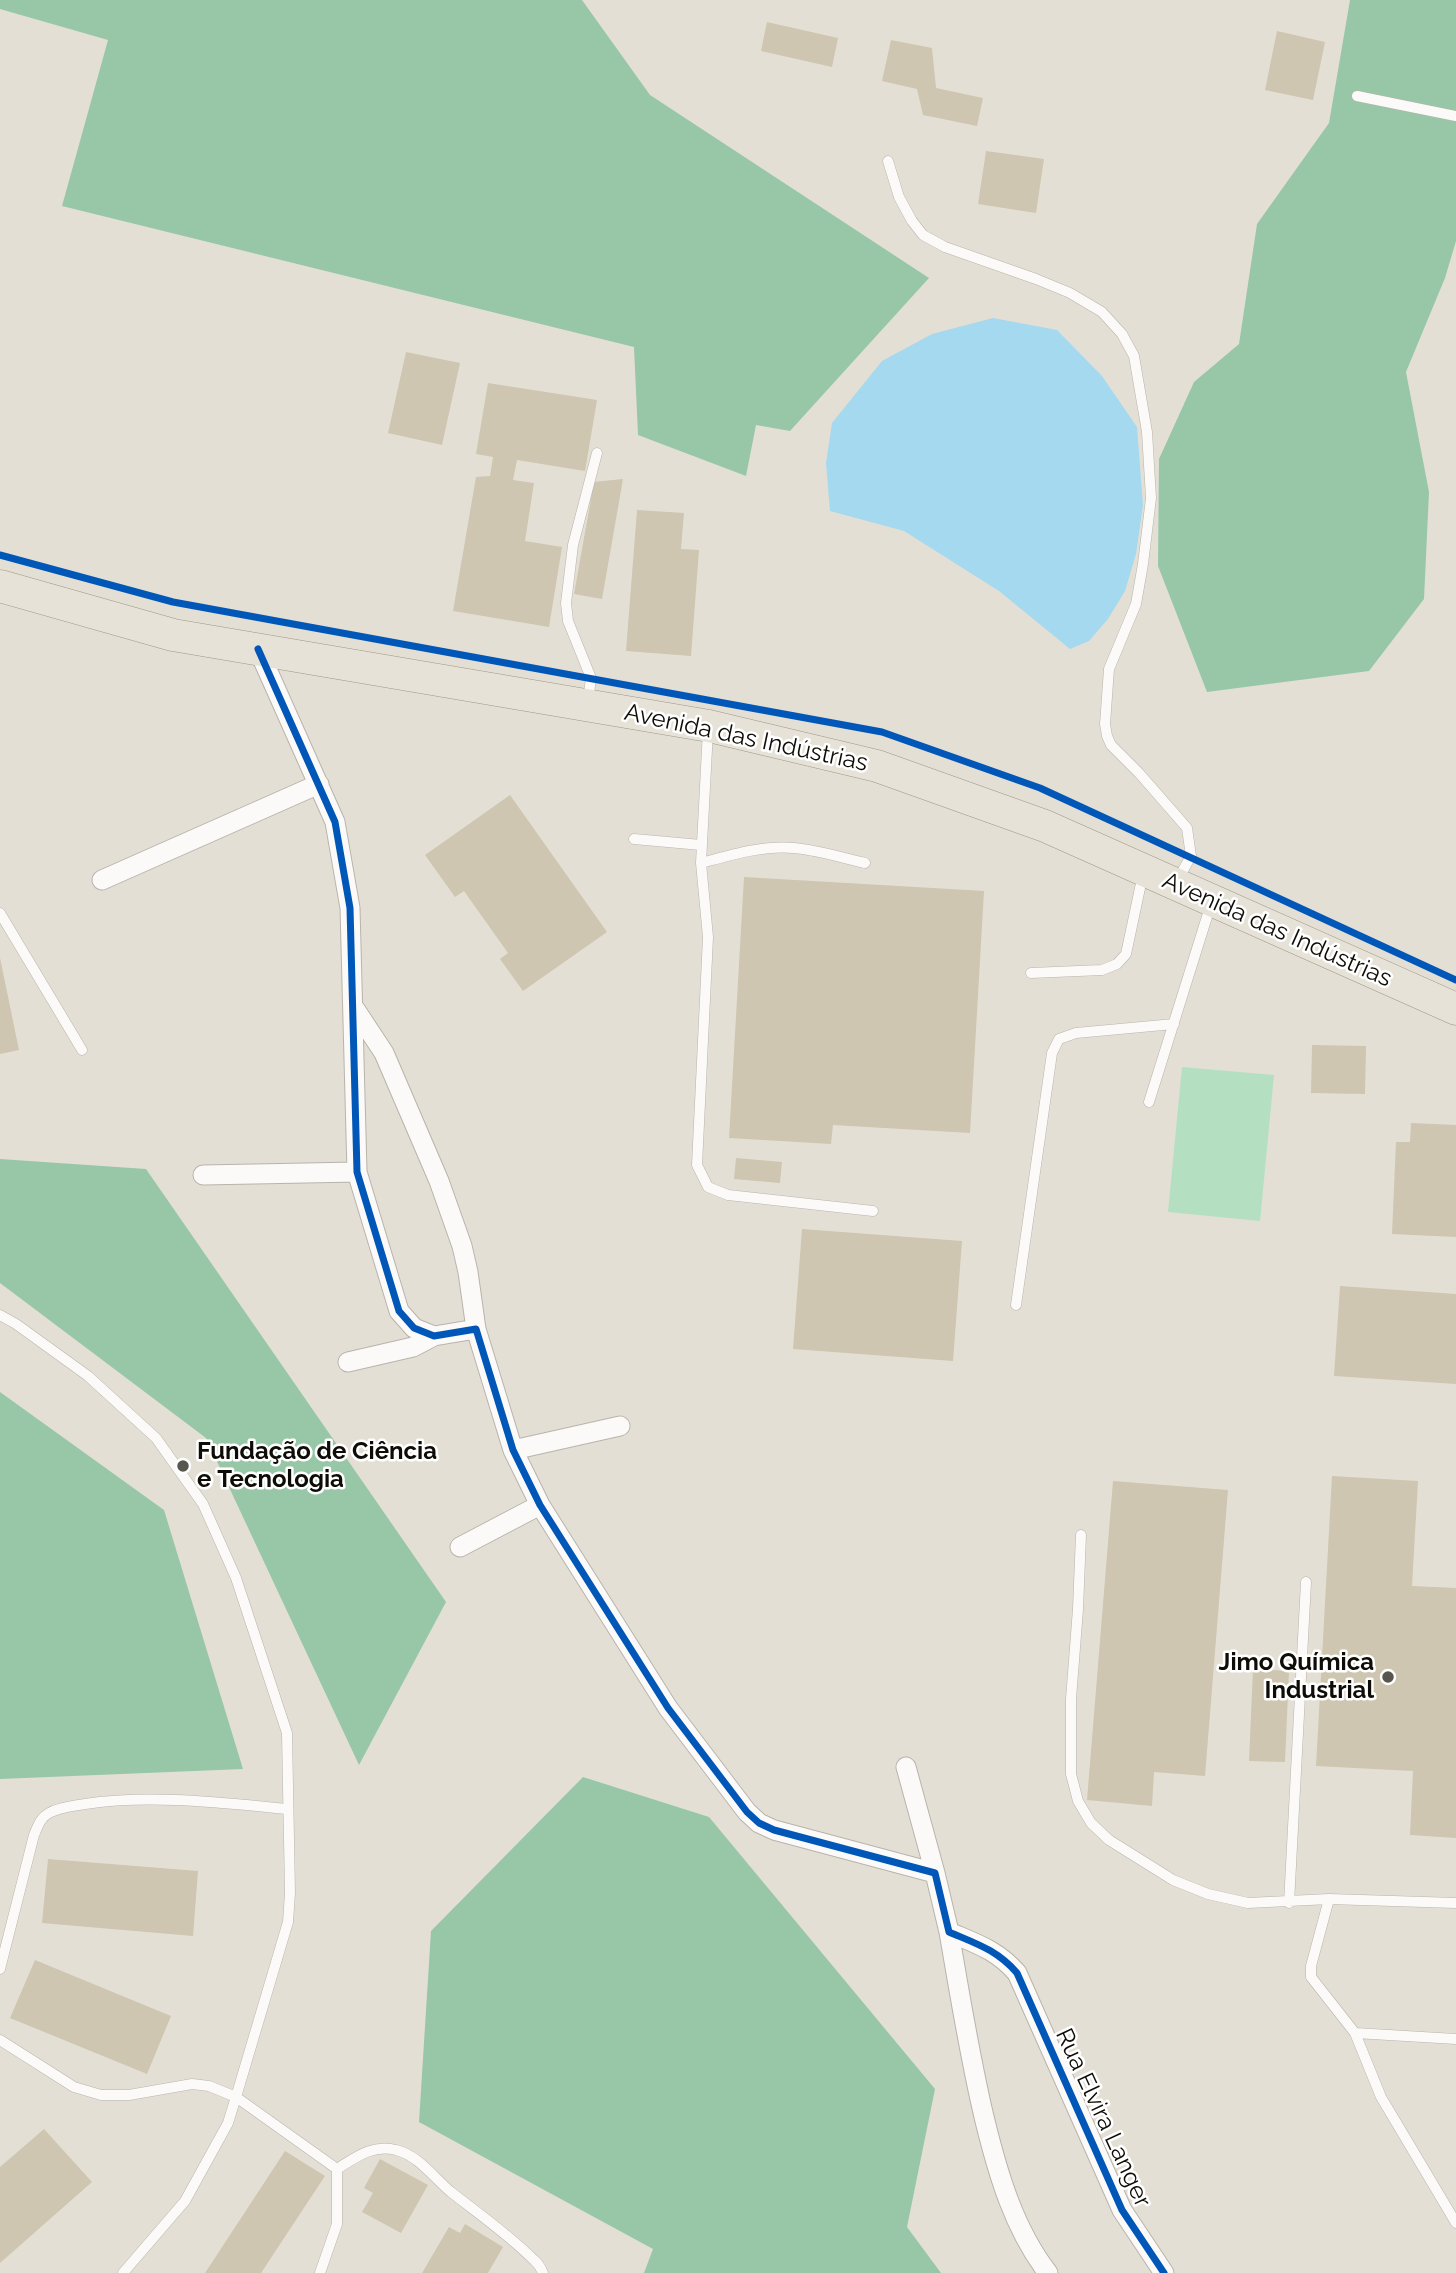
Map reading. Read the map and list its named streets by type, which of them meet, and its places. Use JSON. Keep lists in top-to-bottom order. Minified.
{"streets":{"main road":["Avenida das Indústrias"],"street":["Rua Elvira Langer"]},"places":["Fundação de Ciência e Tecnologia","Jimo Química Industrial"]}
